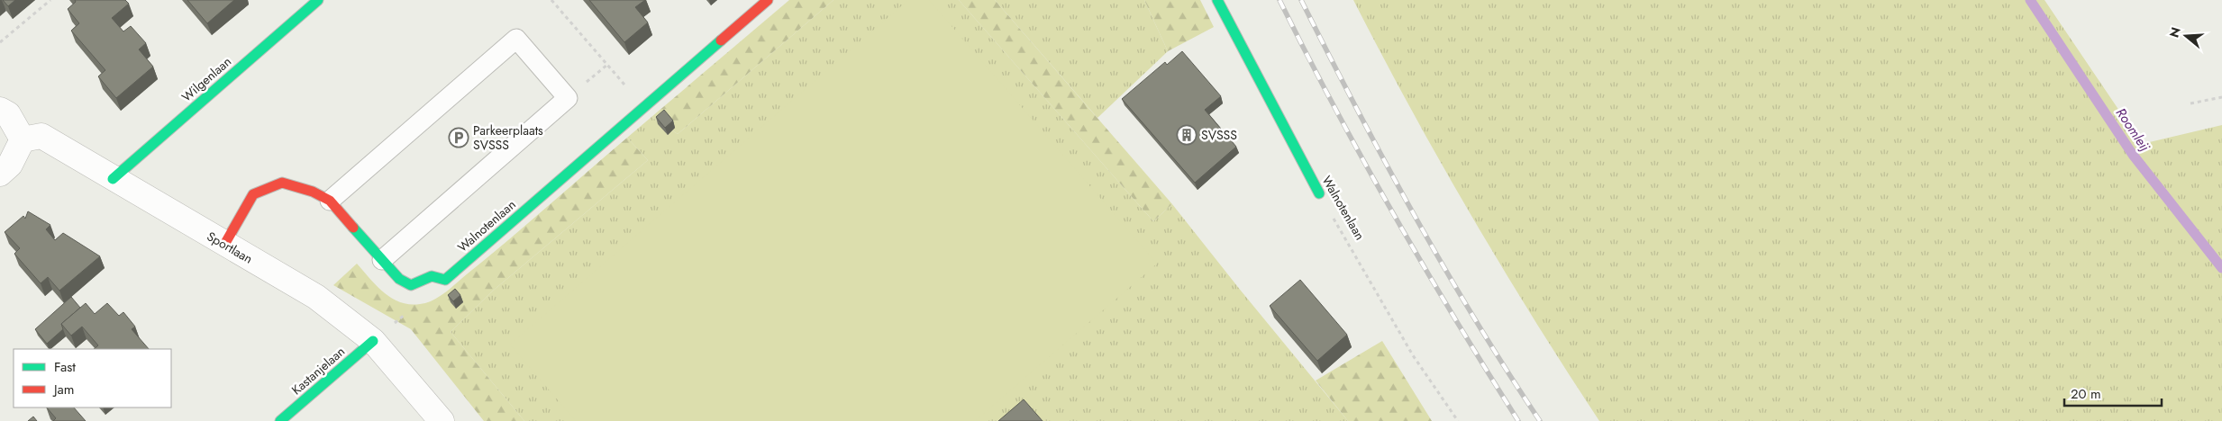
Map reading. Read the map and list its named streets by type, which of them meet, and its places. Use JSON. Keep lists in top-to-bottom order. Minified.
{"streets":{"street":["Wilgenlaan","Walnotenlaan","Sportlaan","Kastanjelaan"]},"crossings":[["Wilgenlaan","Sportlaan"],["Walnotenlaan","Sportlaan"],["Sportlaan","Kastanjelaan"]],"water":["Roomleij"],"places":{"building":["SVSSS"],"parking":["Parkeerplaats SVSSS"]},"legend":["Fast","Jam"],"scale_bar":"20 m","north":"left"}
